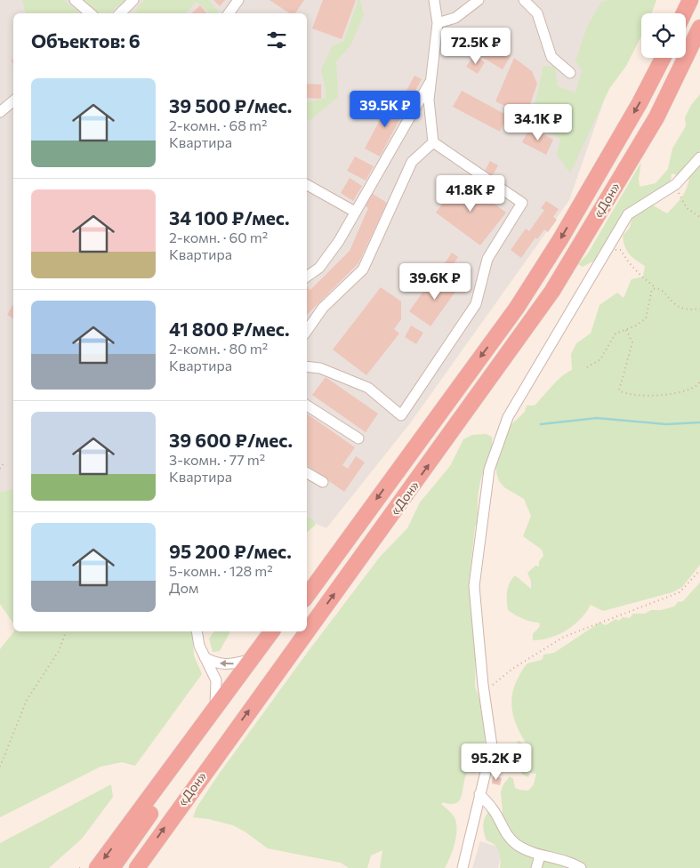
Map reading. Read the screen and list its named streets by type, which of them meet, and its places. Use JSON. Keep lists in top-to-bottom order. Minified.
{"streets":{"highway":["«Дон»"]},"page":{"heading":"Объектов: 6","price":["72.5K ₽","39.5K ₽","34.1K ₽","41.8K ₽","39.6K ₽","95.2K ₽"],"list":[{"name":"39 500 ₽/мес.","note":"2-комн. · 68 m² · Квартира"},{"name":"34 100 ₽/мес.","note":"2-комн. · 60 m² · Квартира"},{"name":"41 800 ₽/мес.","note":"2-комн. · 80 m² · Квартира"},{"name":"39 600 ₽/мес.","note":"3-комн. · 77 m² · Квартира"},{"name":"95 200 ₽/мес.","note":"5-комн. · 128 m² · Дом"}]}}
